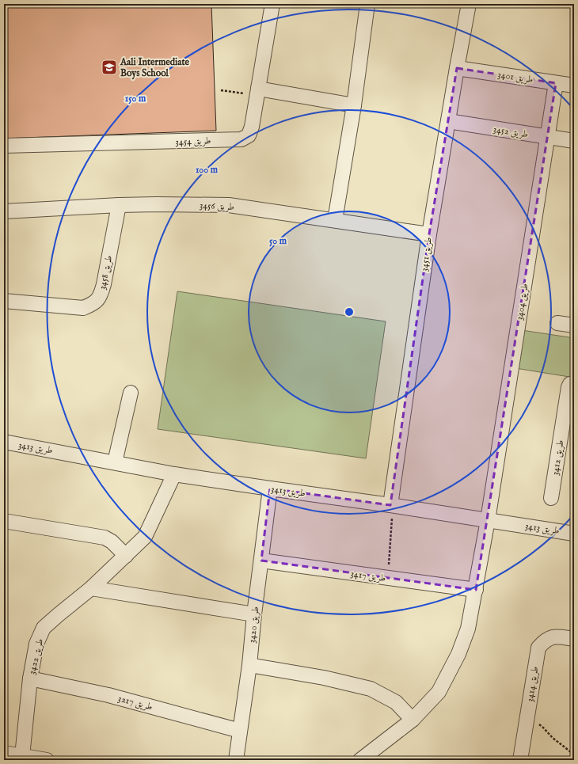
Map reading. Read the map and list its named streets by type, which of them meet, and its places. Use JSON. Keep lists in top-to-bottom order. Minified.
{"streets":{"street":["طريق 3401","طريق 3452","طريق 3454","طريق 3456","طريق 3451","طريق 3458","طريق 3404","طريق 3413","طريق 3412","طريق 3417","طريق 3420","طريق 3422","طريق 3414","طريق 3217"]},"crossings":[["طريق 3401","طريق 3451"],["طريق 3401","طريق 3404"],["طريق 3452","طريق 3451"],["طريق 3452","طريق 3404"],["طريق 3456","طريق 3451"],["طريق 3456","طريق 3458"],["طريق 3451","طريق 3413"],["طريق 3404","طريق 3413"],["طريق 3413","طريق 3420"],["طريق 3413","طريق 3422"],["طريق 3417","طريق 3420"],["طريق 3420","طريق 3217"],["طريق 3422","طريق 3217"]],"places":{"school or university":["Aali Intermediate Boys School"]},"rings":["150 m","100 m","50 m"]}
